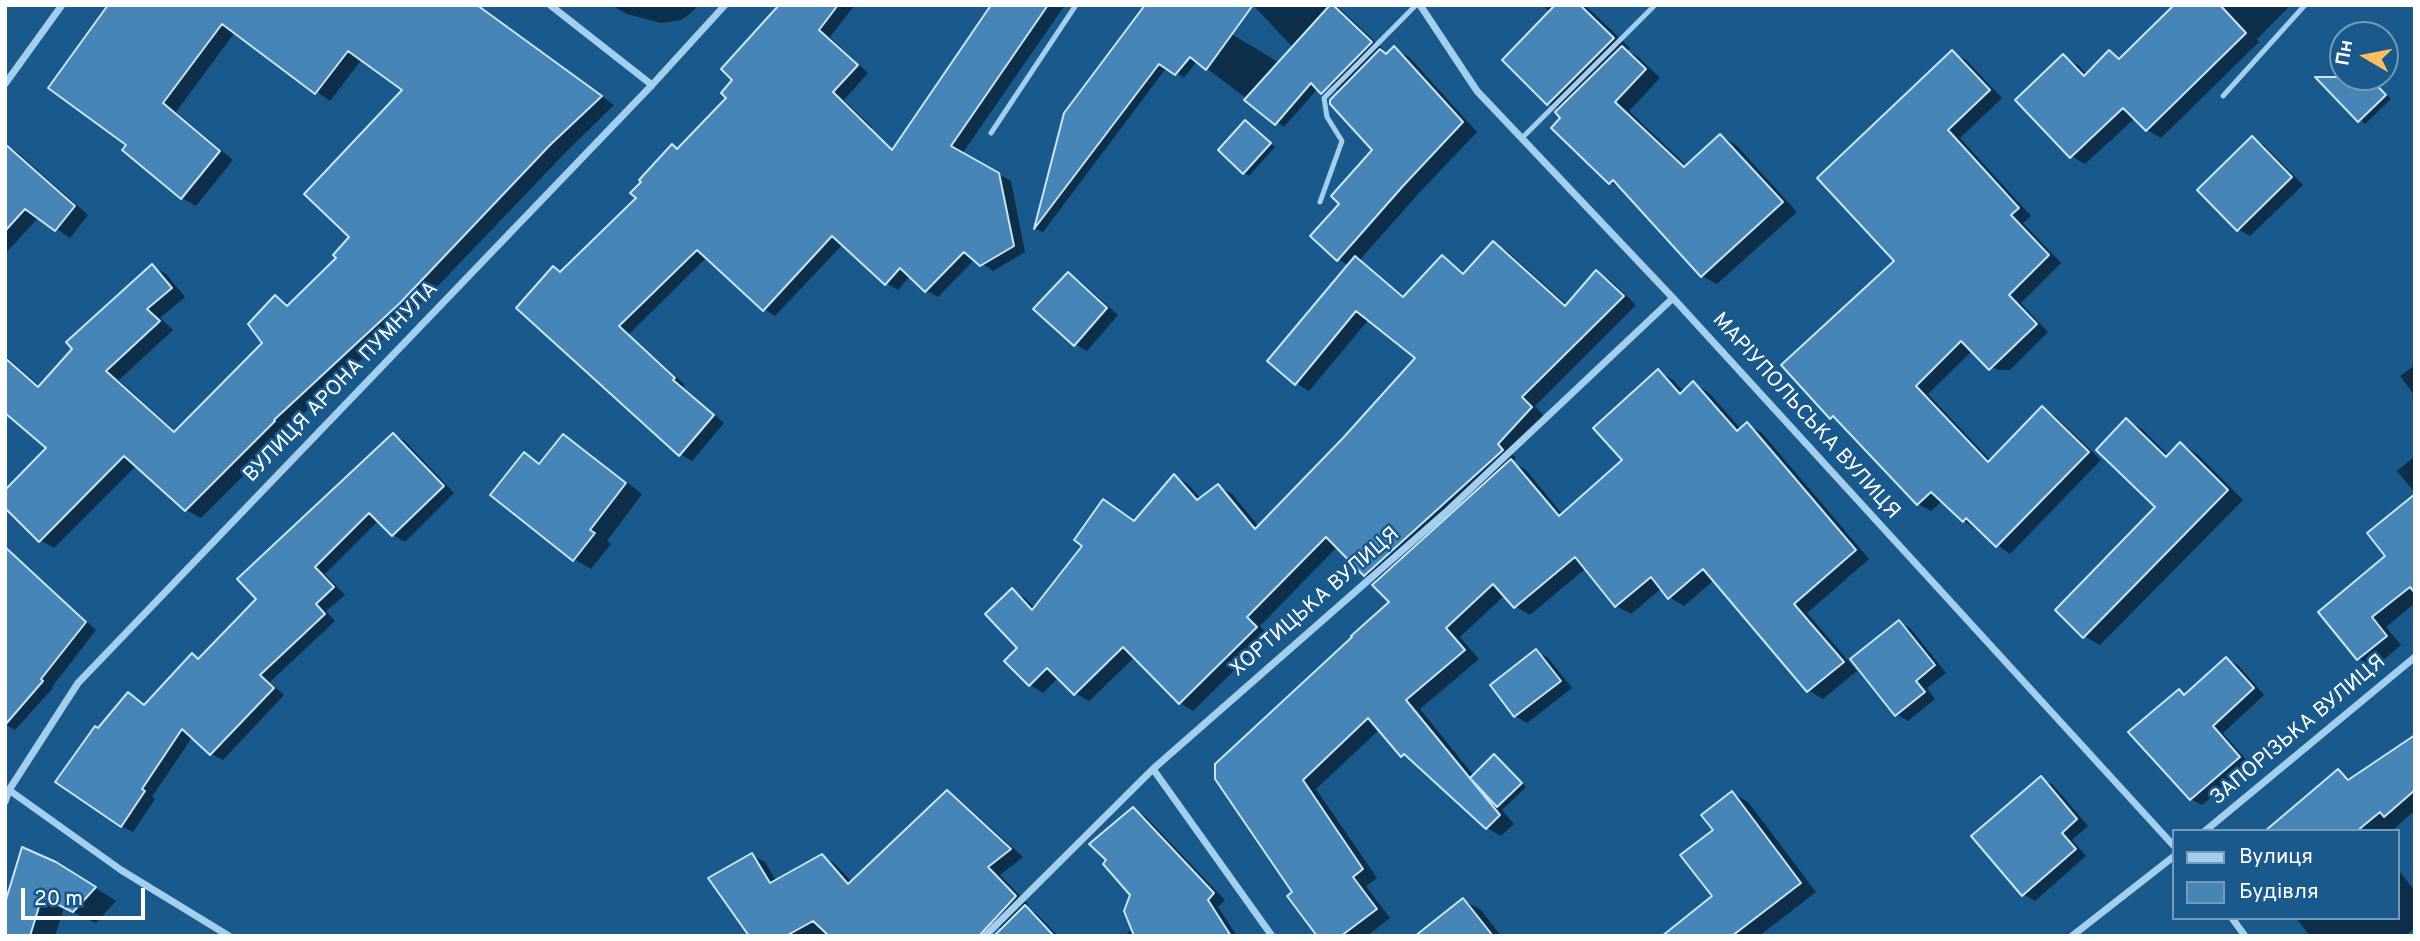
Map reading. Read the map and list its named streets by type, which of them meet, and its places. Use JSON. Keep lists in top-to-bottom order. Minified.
{"streets":{"street":["ВУЛИЦЯ АРОНА ПУМНУЛА","МАРІУПОЛЬСЬКА ВУЛИЦЯ","ХОРТИЦЬКА ВУЛИЦЯ","ЗАПОРІЗЬКА ВУЛИЦЯ"]},"crossings":[["МАРІУПОЛЬСЬКА ВУЛИЦЯ","ХОРТИЦЬКА ВУЛИЦЯ"]],"legend":["Вулиця","Будівля"],"scale_bar":"20 m","north":"left"}
